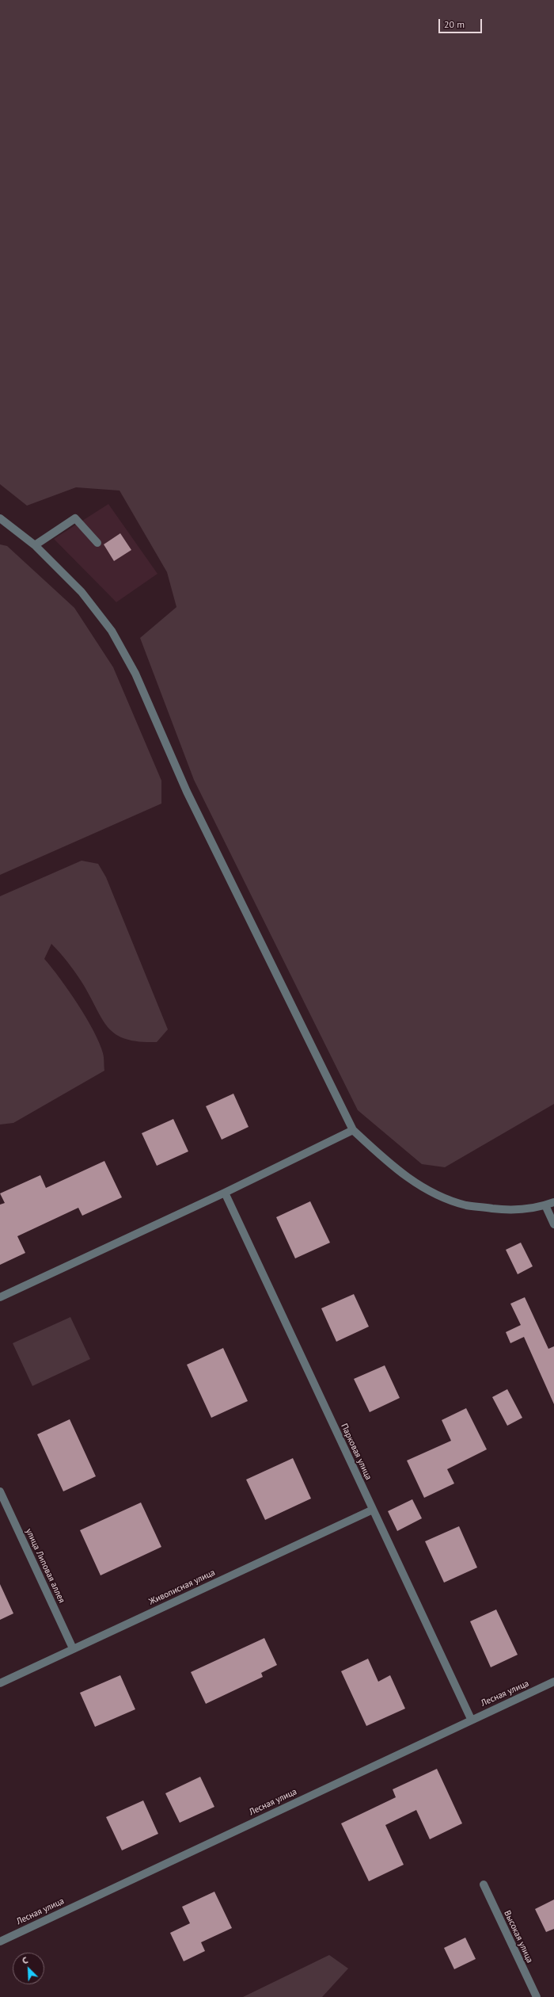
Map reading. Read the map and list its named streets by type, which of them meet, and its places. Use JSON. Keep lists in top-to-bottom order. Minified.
{"streets":{"street":["Парковая улица","улица Липовая аллея","Живописная улица","Лесная улица","Высокая улица"]},"crossings":[["Парковая улица","Живописная улица"],["Парковая улица","Лесная улица"],["улица Липовая аллея","Живописная улица"]],"scale_bar":"20 m","north":"top left"}
